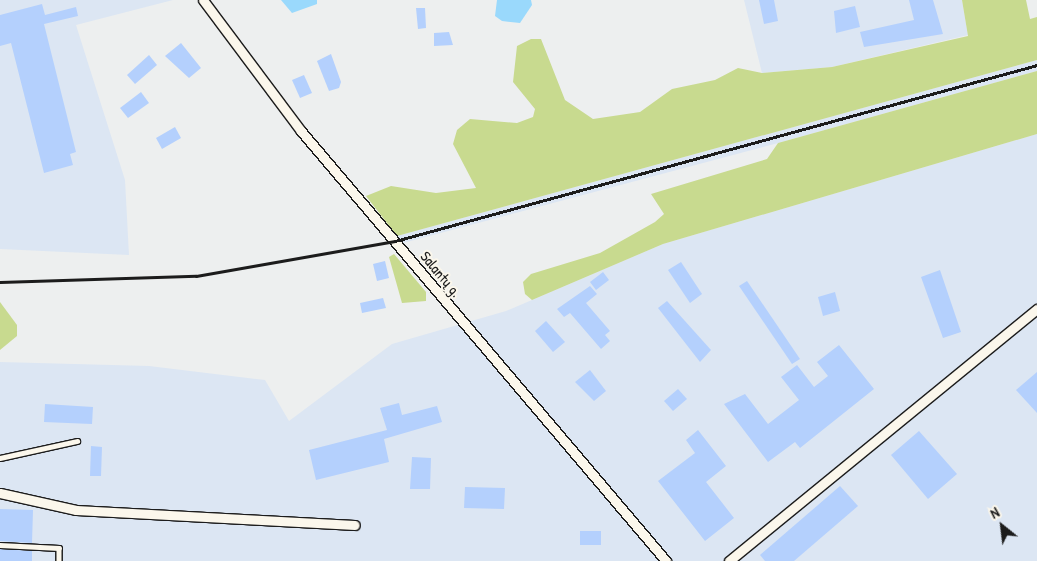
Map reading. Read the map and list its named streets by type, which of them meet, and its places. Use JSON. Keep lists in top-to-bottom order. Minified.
{"streets":{"street":["Salantų g."]},"north":"top left"}
